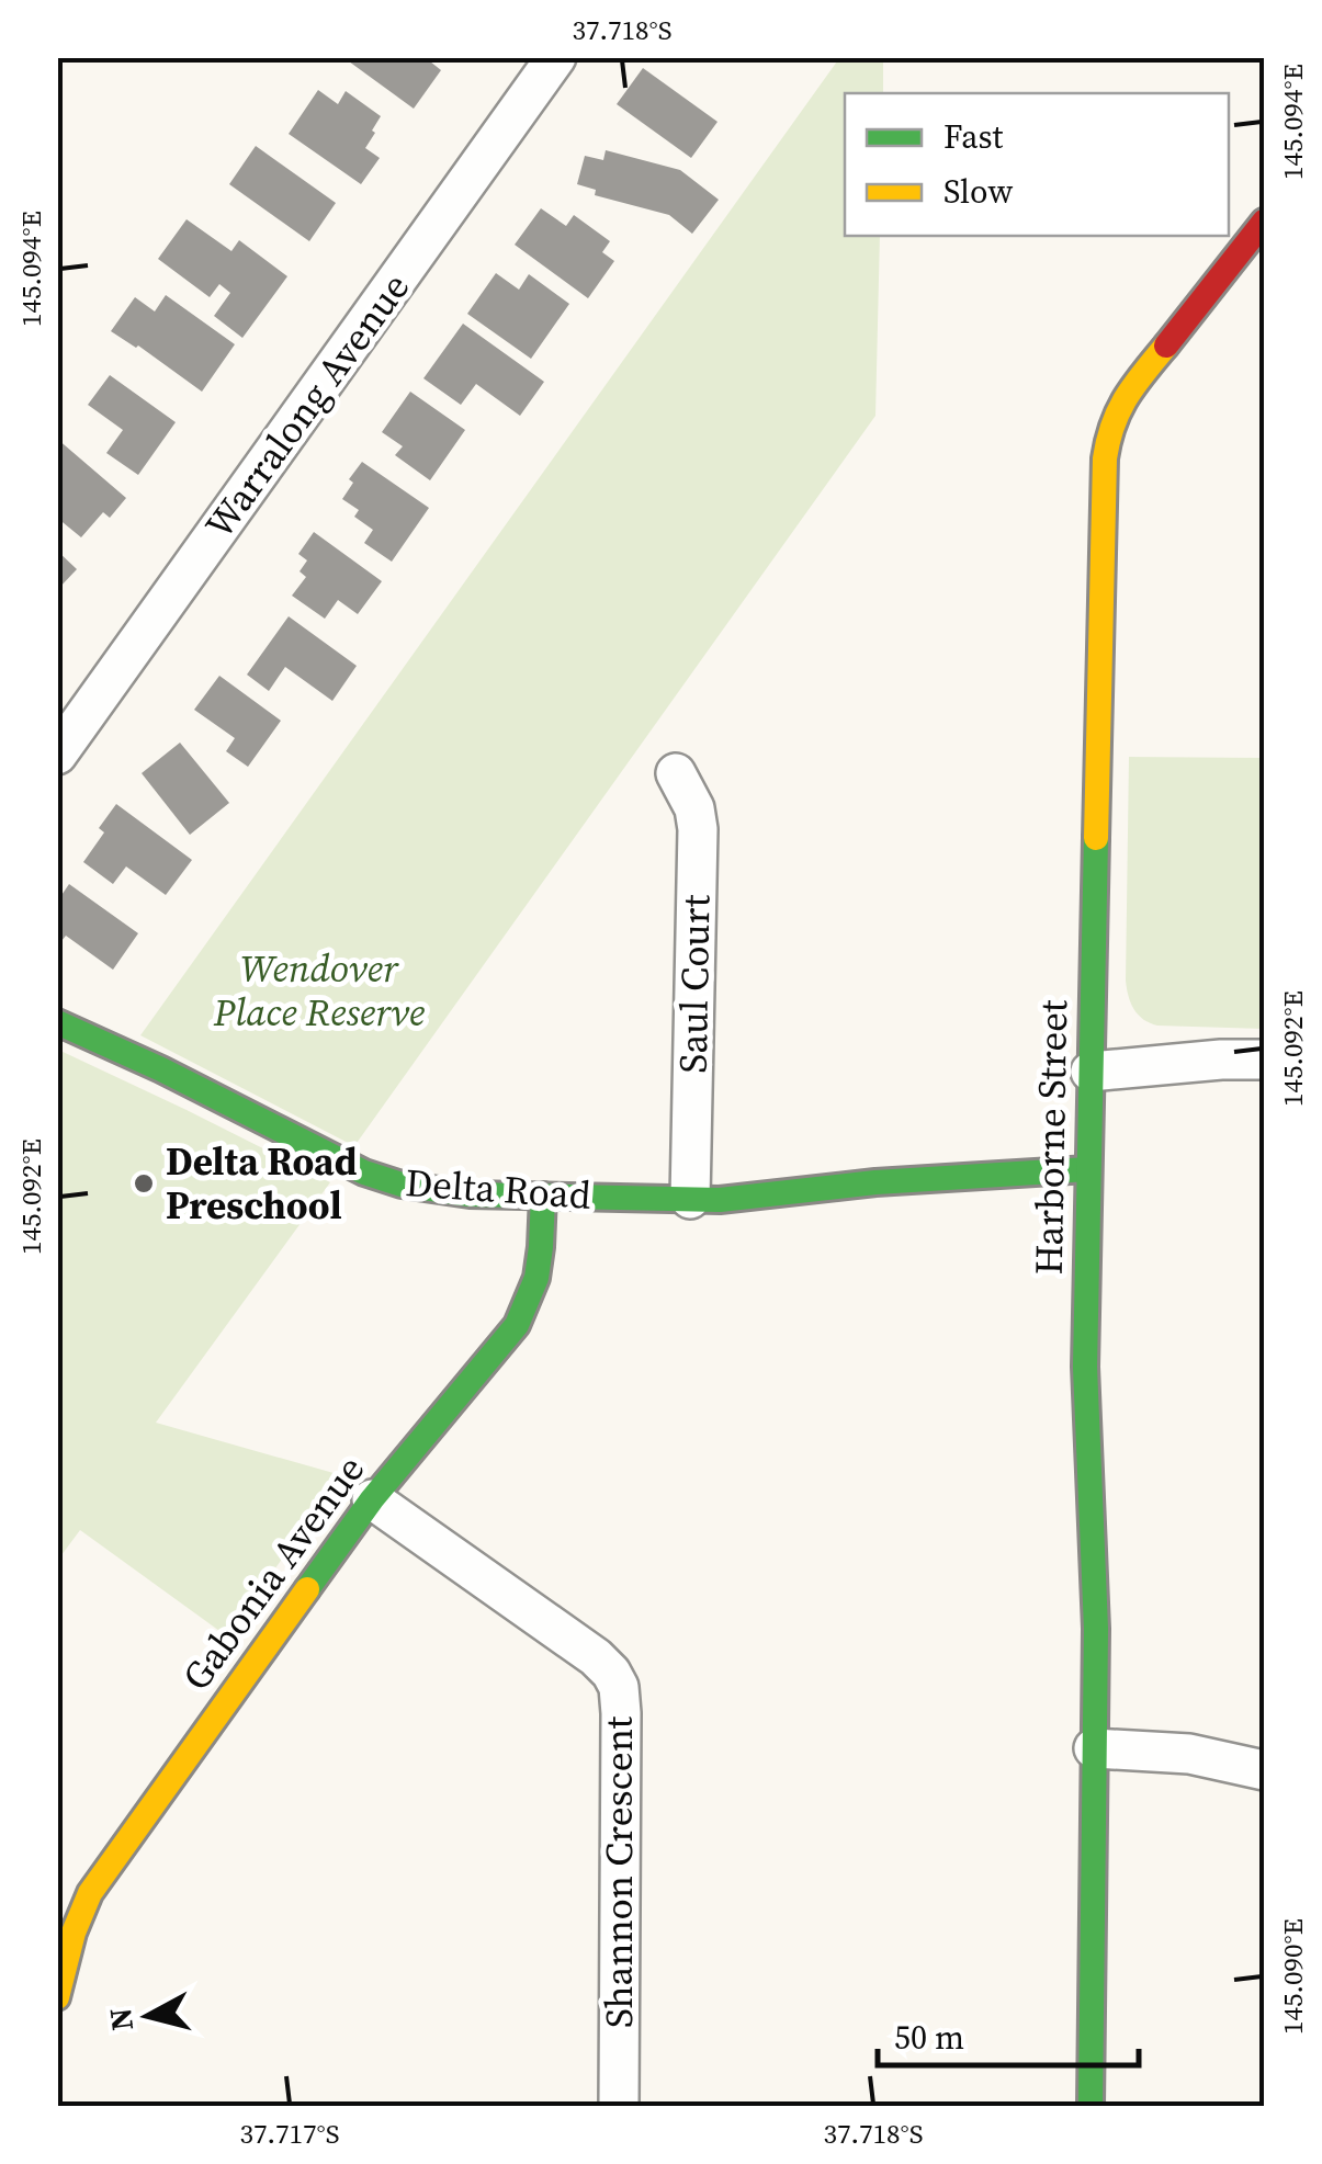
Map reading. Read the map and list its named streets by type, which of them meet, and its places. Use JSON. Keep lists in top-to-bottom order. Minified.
{"streets":{"street":["Warralong Avenue","Saul Court","Harborne Street","Delta Road","Gabonia Avenue","Shannon Crescent"]},"crossings":[["Saul Court","Delta Road"],["Harborne Street","Delta Road"],["Delta Road","Gabonia Avenue"],["Gabonia Avenue","Shannon Crescent"]],"parks":["Wendover Place Reserve"],"places":["Delta Road Preschool"],"legend":["Fast","Slow"],"scale_bar":"50 m","north":"left","coordinates":["37.718°S","145.094°E","145.092°E","145.090°E","37.717°S"]}
